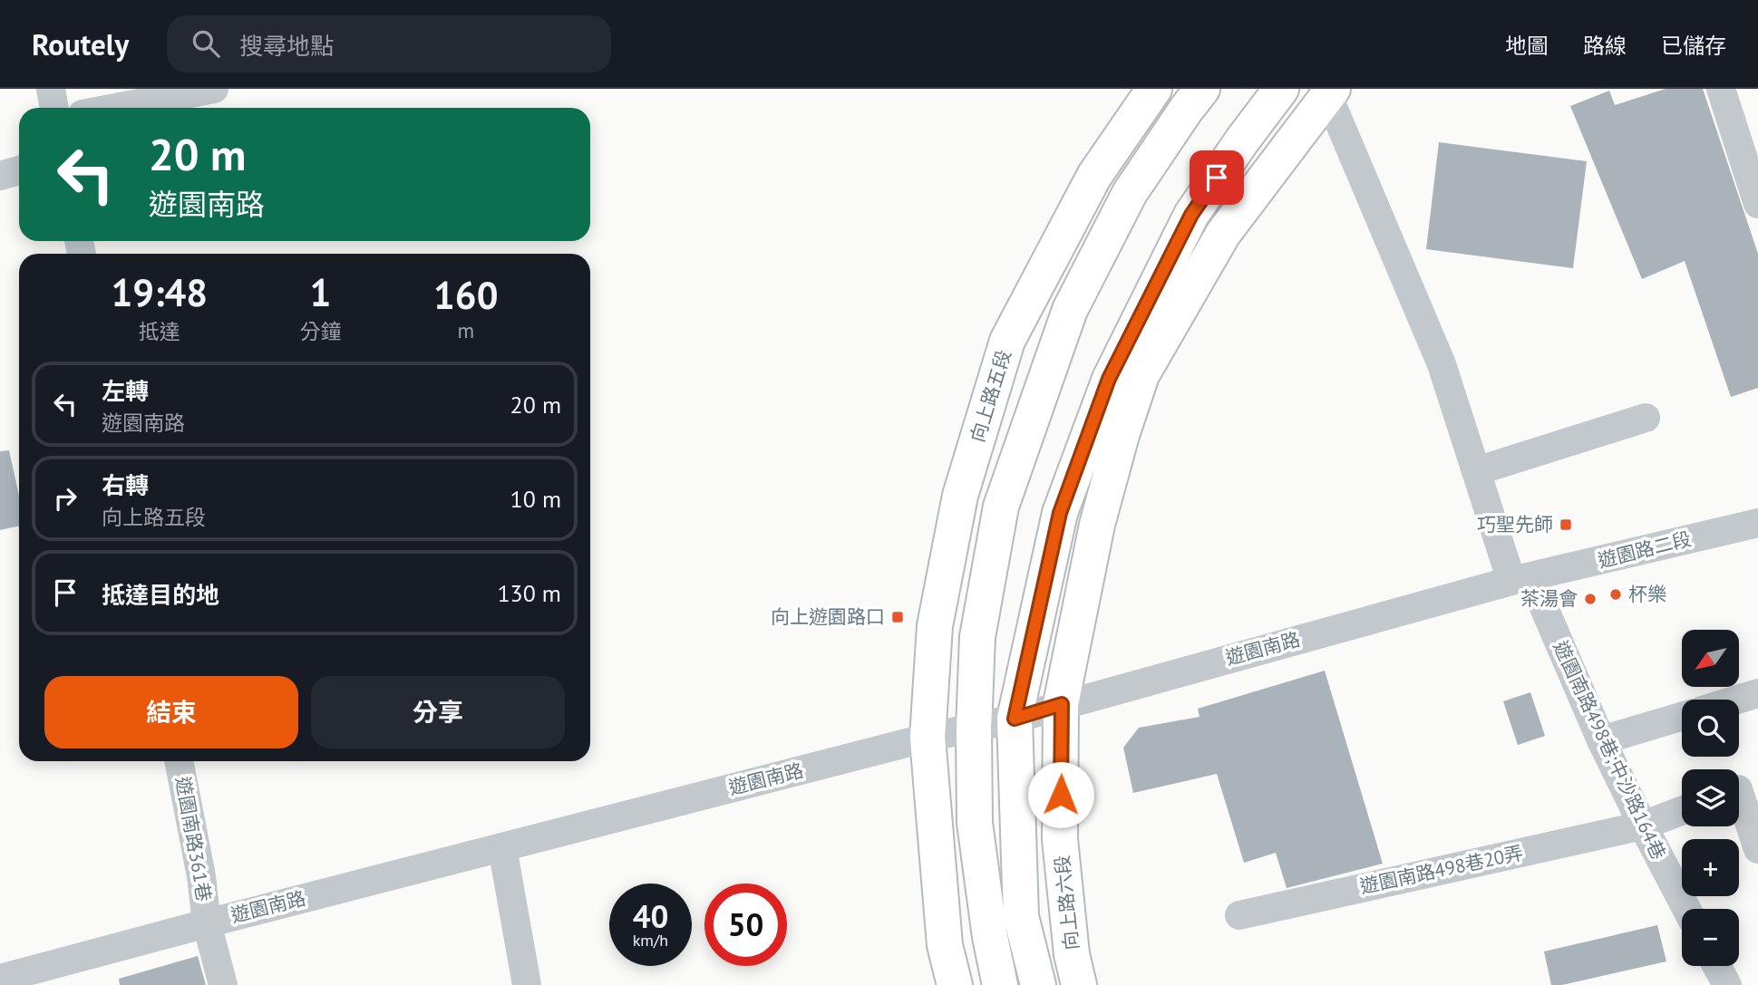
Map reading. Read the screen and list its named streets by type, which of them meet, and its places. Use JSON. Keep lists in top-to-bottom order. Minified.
{"streets":{"main road":["向上路五段","向上路六段"],"street":["遊園路二段","遊園南路","遊園南路498巷;中沙路164巷","遊園南路361巷","遊園南路498巷20弄"]},"crossings":[["向上路五段","遊園南路"],["遊園路二段","遊園南路"],["遊園路二段","遊園南路498巷;中沙路164巷"],["遊園南路","遊園南路498巷;中沙路164巷"],["遊園南路","遊園南路361巷"],["遊園南路","向上路六段"],["遊園南路498巷;中沙路164巷","遊園南路498巷20弄"]],"places":{"transit":["巧聖先師","向上遊園路口"],"other":["杯樂","茶湯會"]},"north":"bottom left","page":{"header":"Routely","search":"搜尋地點","nav":["地圖","路線","已儲存"],"turn":["20 m","遊園南路"],"eta":["19:48","抵達","1","分鐘","160","m"],"list":[{"name":"左轉","note":"遊園南路","value":"20 m"},{"name":"右轉","note":"向上路五段","value":"10 m"},{"name":"抵達目的地","value":"130 m"}],"map_buttons":["+","−"],"buttons":["結束","分享"],"speed":"40 km/h","limit":"50"}}
